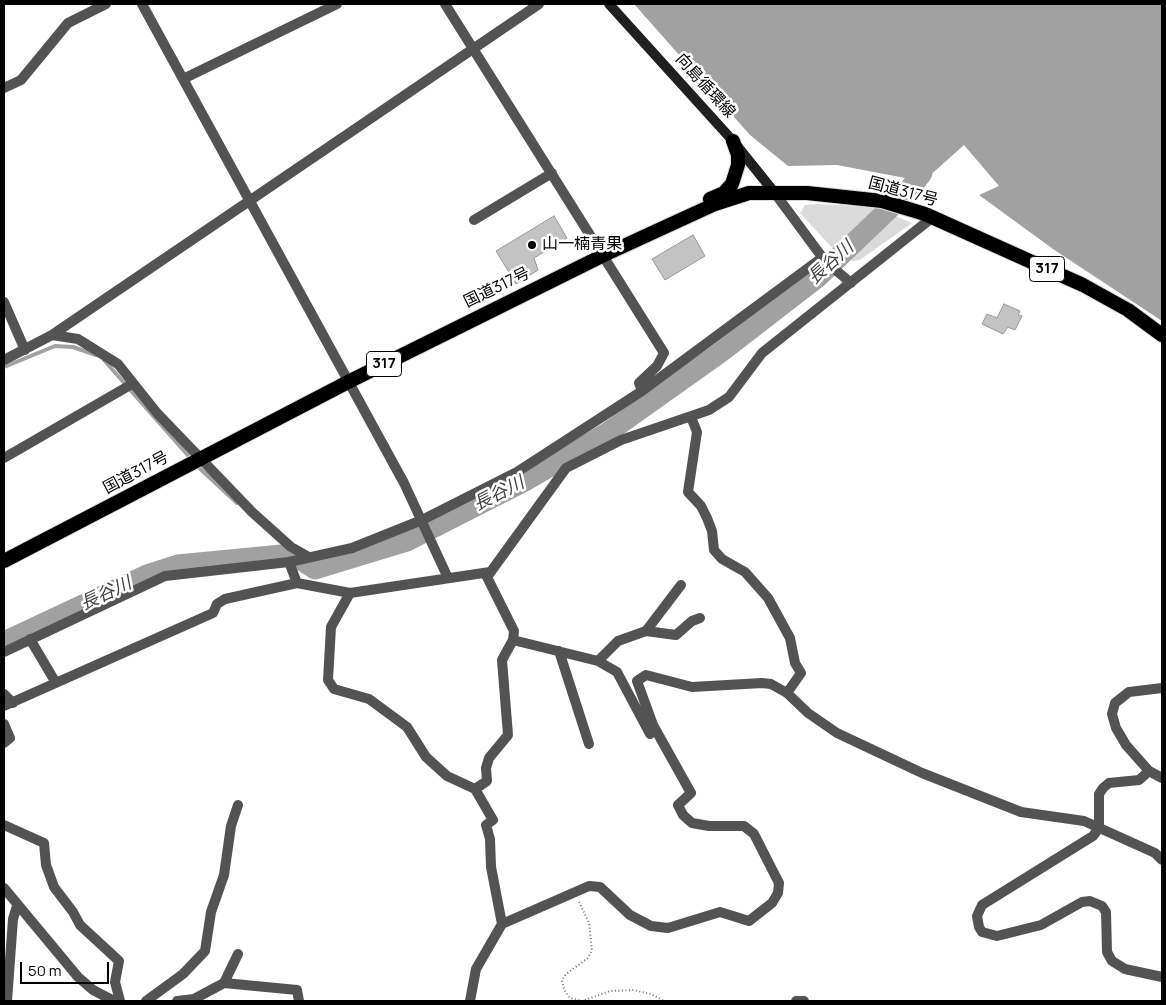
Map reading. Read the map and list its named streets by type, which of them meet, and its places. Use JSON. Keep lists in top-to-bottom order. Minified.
{"streets":{"highway":["国道317号","317"],"main road":["向島循環線"]},"crossings":[["向島循環線","国道317号"]],"water":["長谷川"],"places":["山一楠青果"],"scale_bar":"50 m"}
